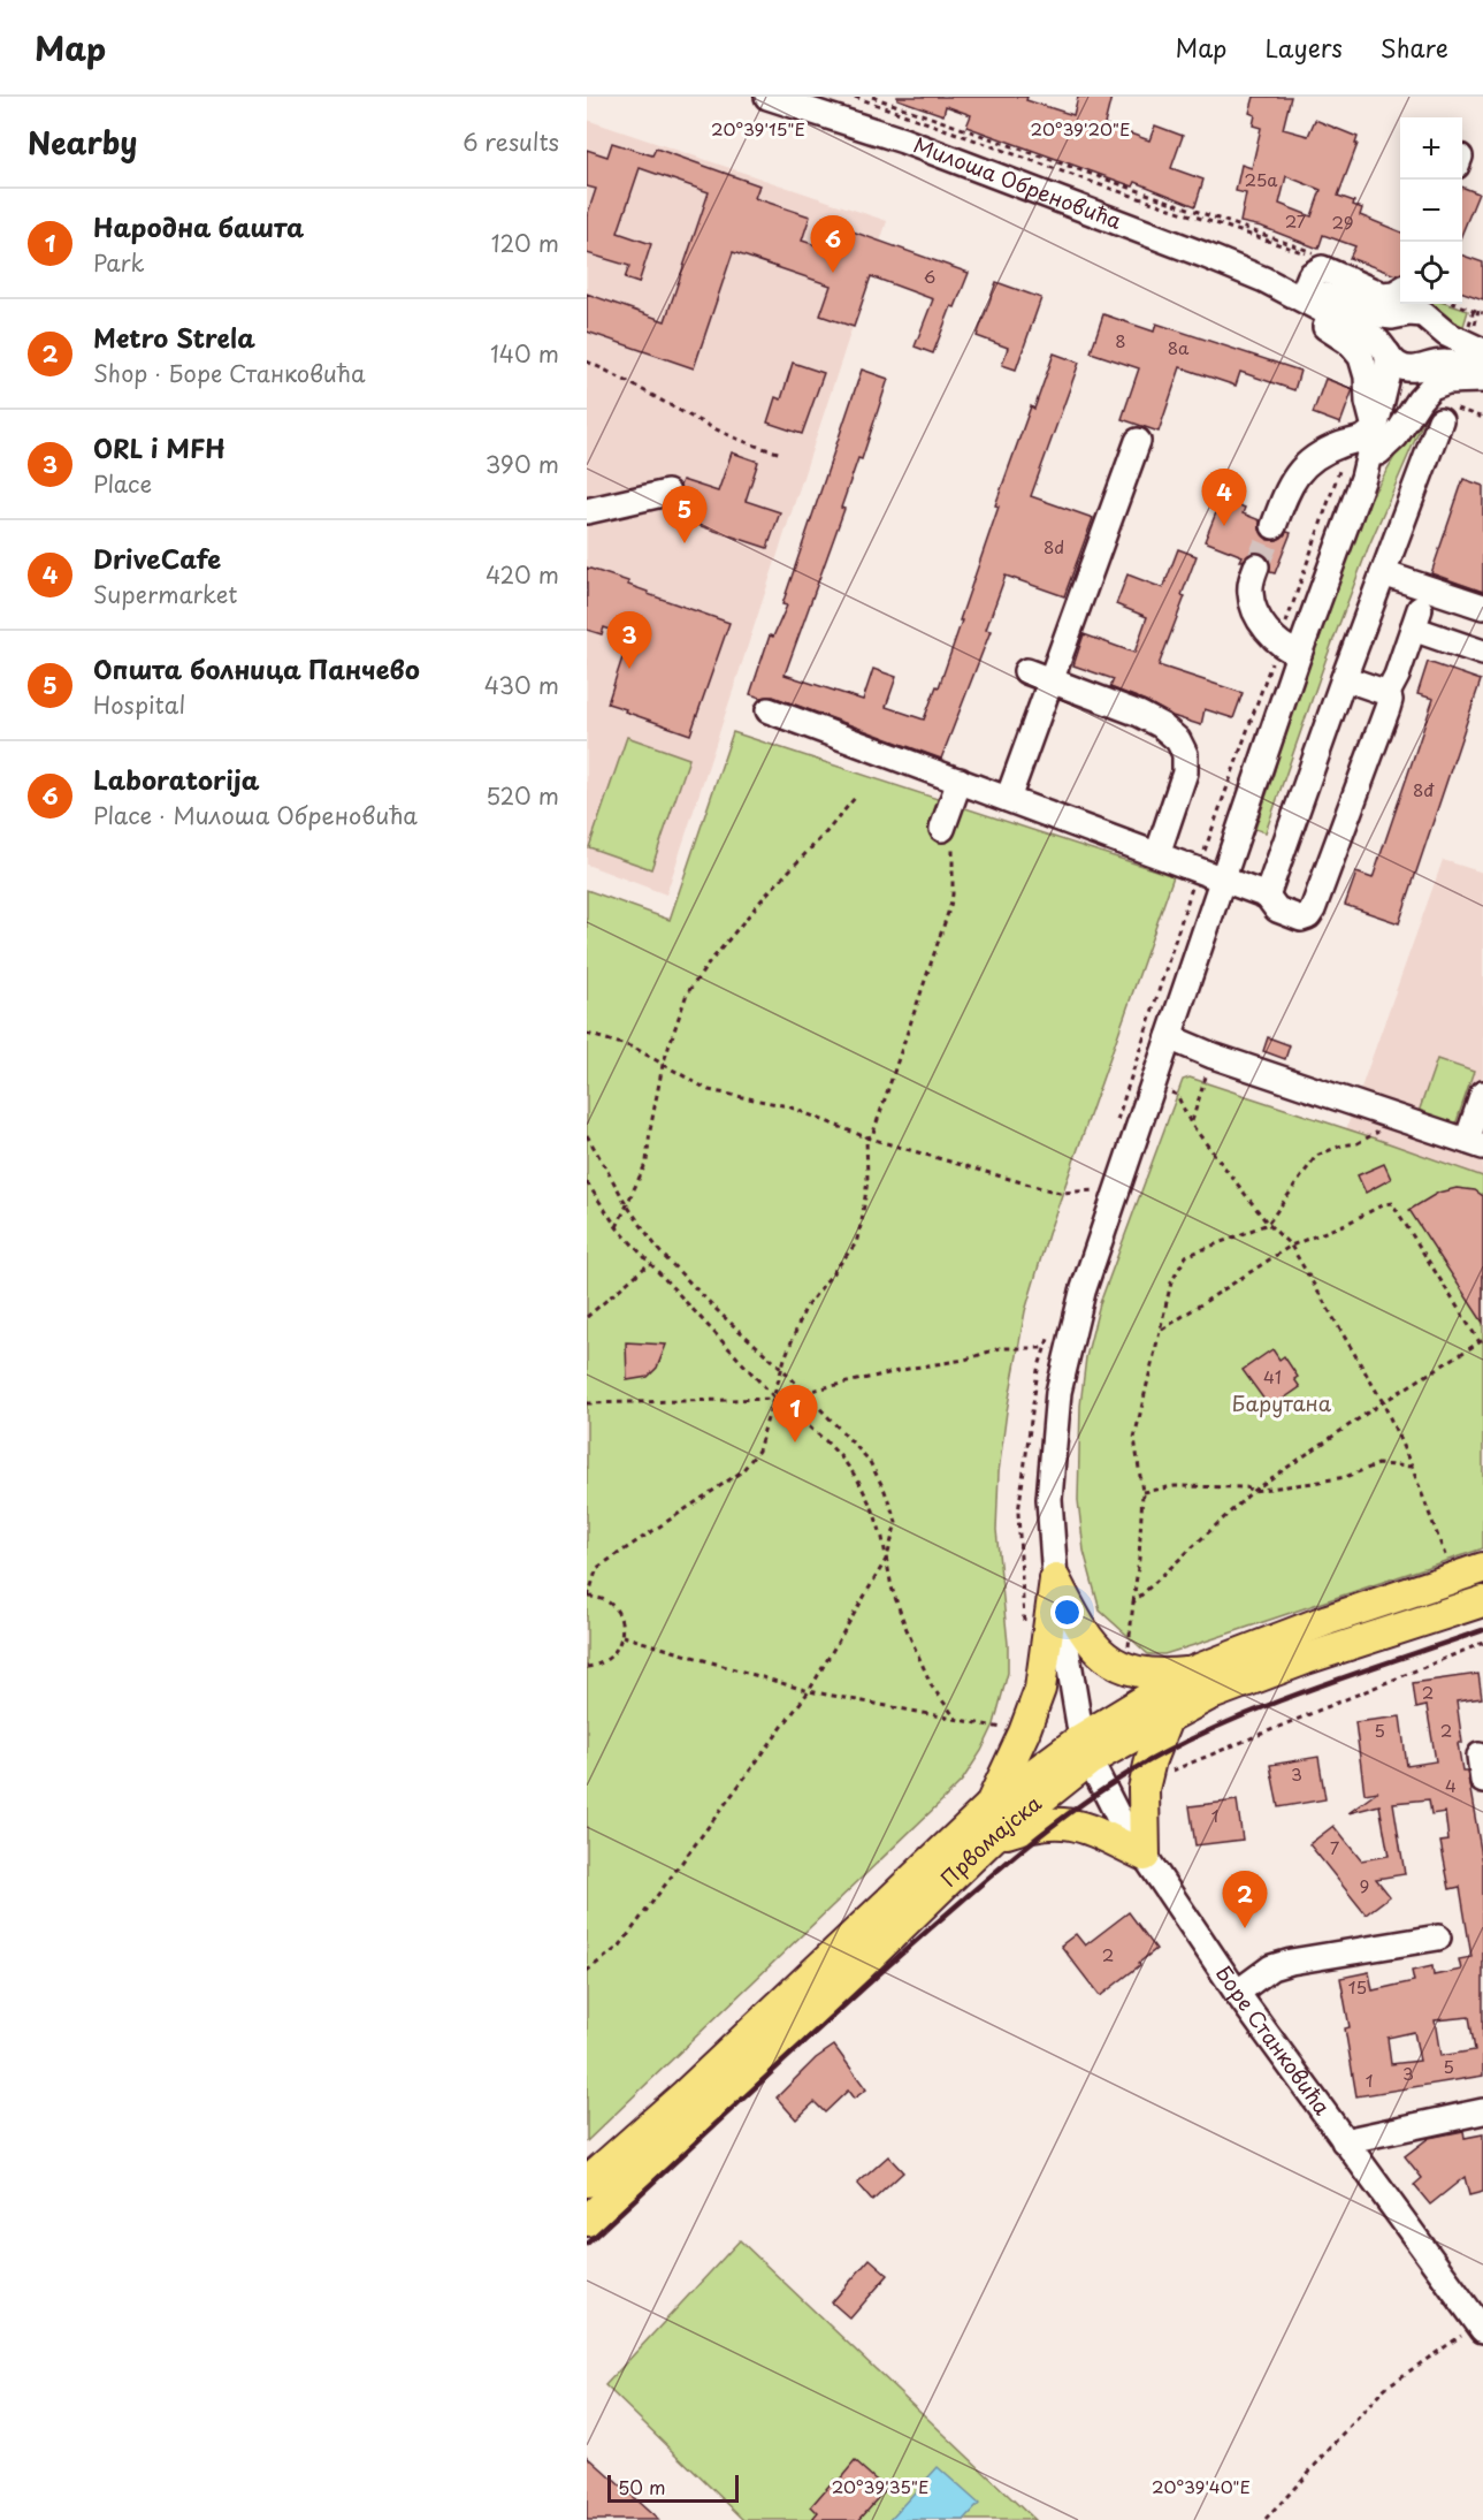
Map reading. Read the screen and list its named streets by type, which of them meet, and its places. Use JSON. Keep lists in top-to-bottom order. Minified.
{"streets":{"main road":["Првомајска"],"street":["Милоша Обреновића","Боре Станковића"]},"crossings":[["Првомајска","Боре Станковића"]],"parks":["Барутана"],"house_numbers":["25a","27","29","6","8","8a","8d","8đ","41","2","5","2","3","4","1","7","9","2","15","5","3","1"],"scale_bar":"50 m","page":{"header":"Map","nav":["Map","Layers","Share"],"heading":["Nearby","6 results"],"map_buttons":["+","−"],"list":[{"mark":"1","name":"Народна башта","note":"Park","value":"120 m"},{"mark":"2","name":"Metro Strela","note":"Shop · Боре Станковића","value":"140 m"},{"mark":"3","name":"ORL i MFH","note":"Place","value":"390 m"},{"mark":"4","name":"DriveCafe","note":"Supermarket","value":"420 m"},{"mark":"5","name":"Општа болница Панчево","note":"Hospital","value":"430 m"},{"mark":"6","name":"Laboratorija","note":"Place · Милоша Обреновића","value":"520 m"}],"pins":["6","4","5","3","1","2"],"scale":"50 m"},"coordinates":["20°39'15\"E","20°39'20\"E","20°39'35\"E","20°39'40\"E"]}
